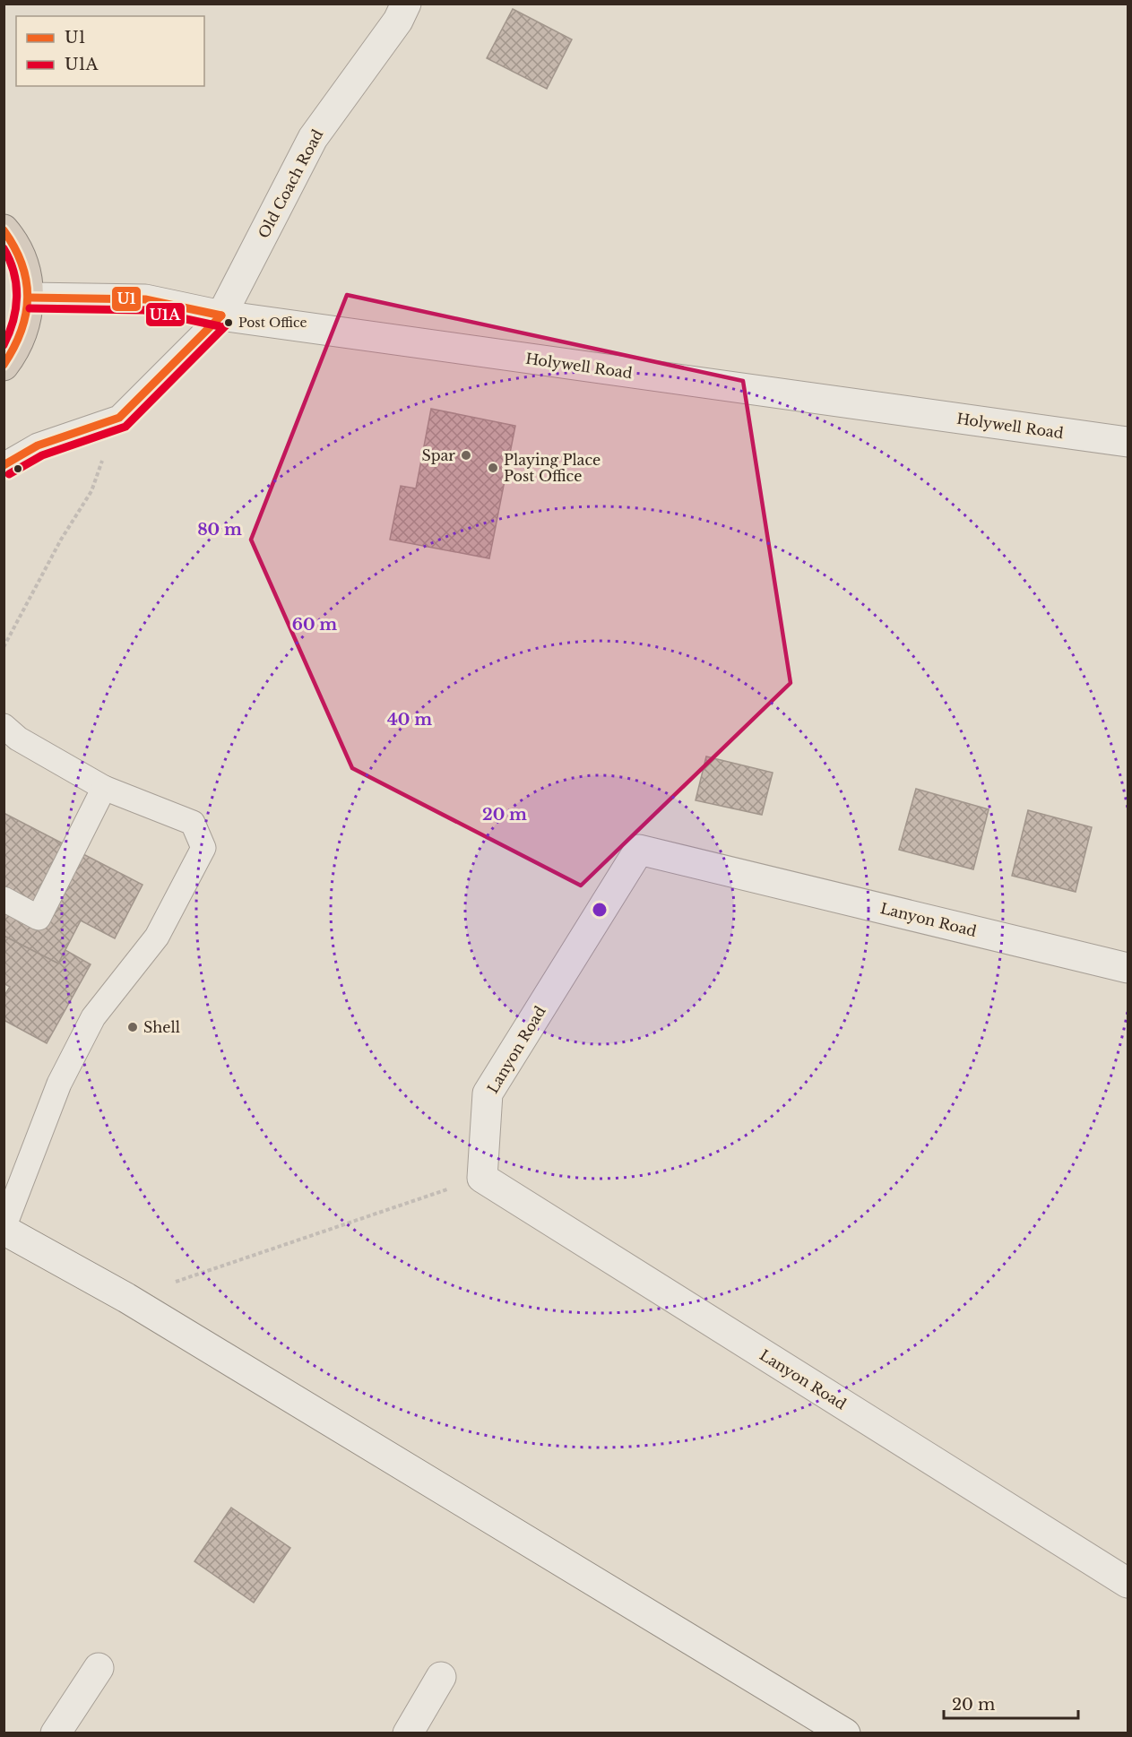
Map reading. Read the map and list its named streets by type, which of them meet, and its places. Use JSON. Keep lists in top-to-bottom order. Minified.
{"streets":{"street":["Old Coach Road","Holywell Road","Lanyon Road"]},"crossings":[["Old Coach Road","Holywell Road"]],"places":["Post Office","Spar","Playing Place Post Office","Shell"],"lines":["transit line U1","transit line U1A"],"legend":["U1","U1A"],"scale_bar":"20 m","rings":["80 m","60 m","40 m","20 m"]}
